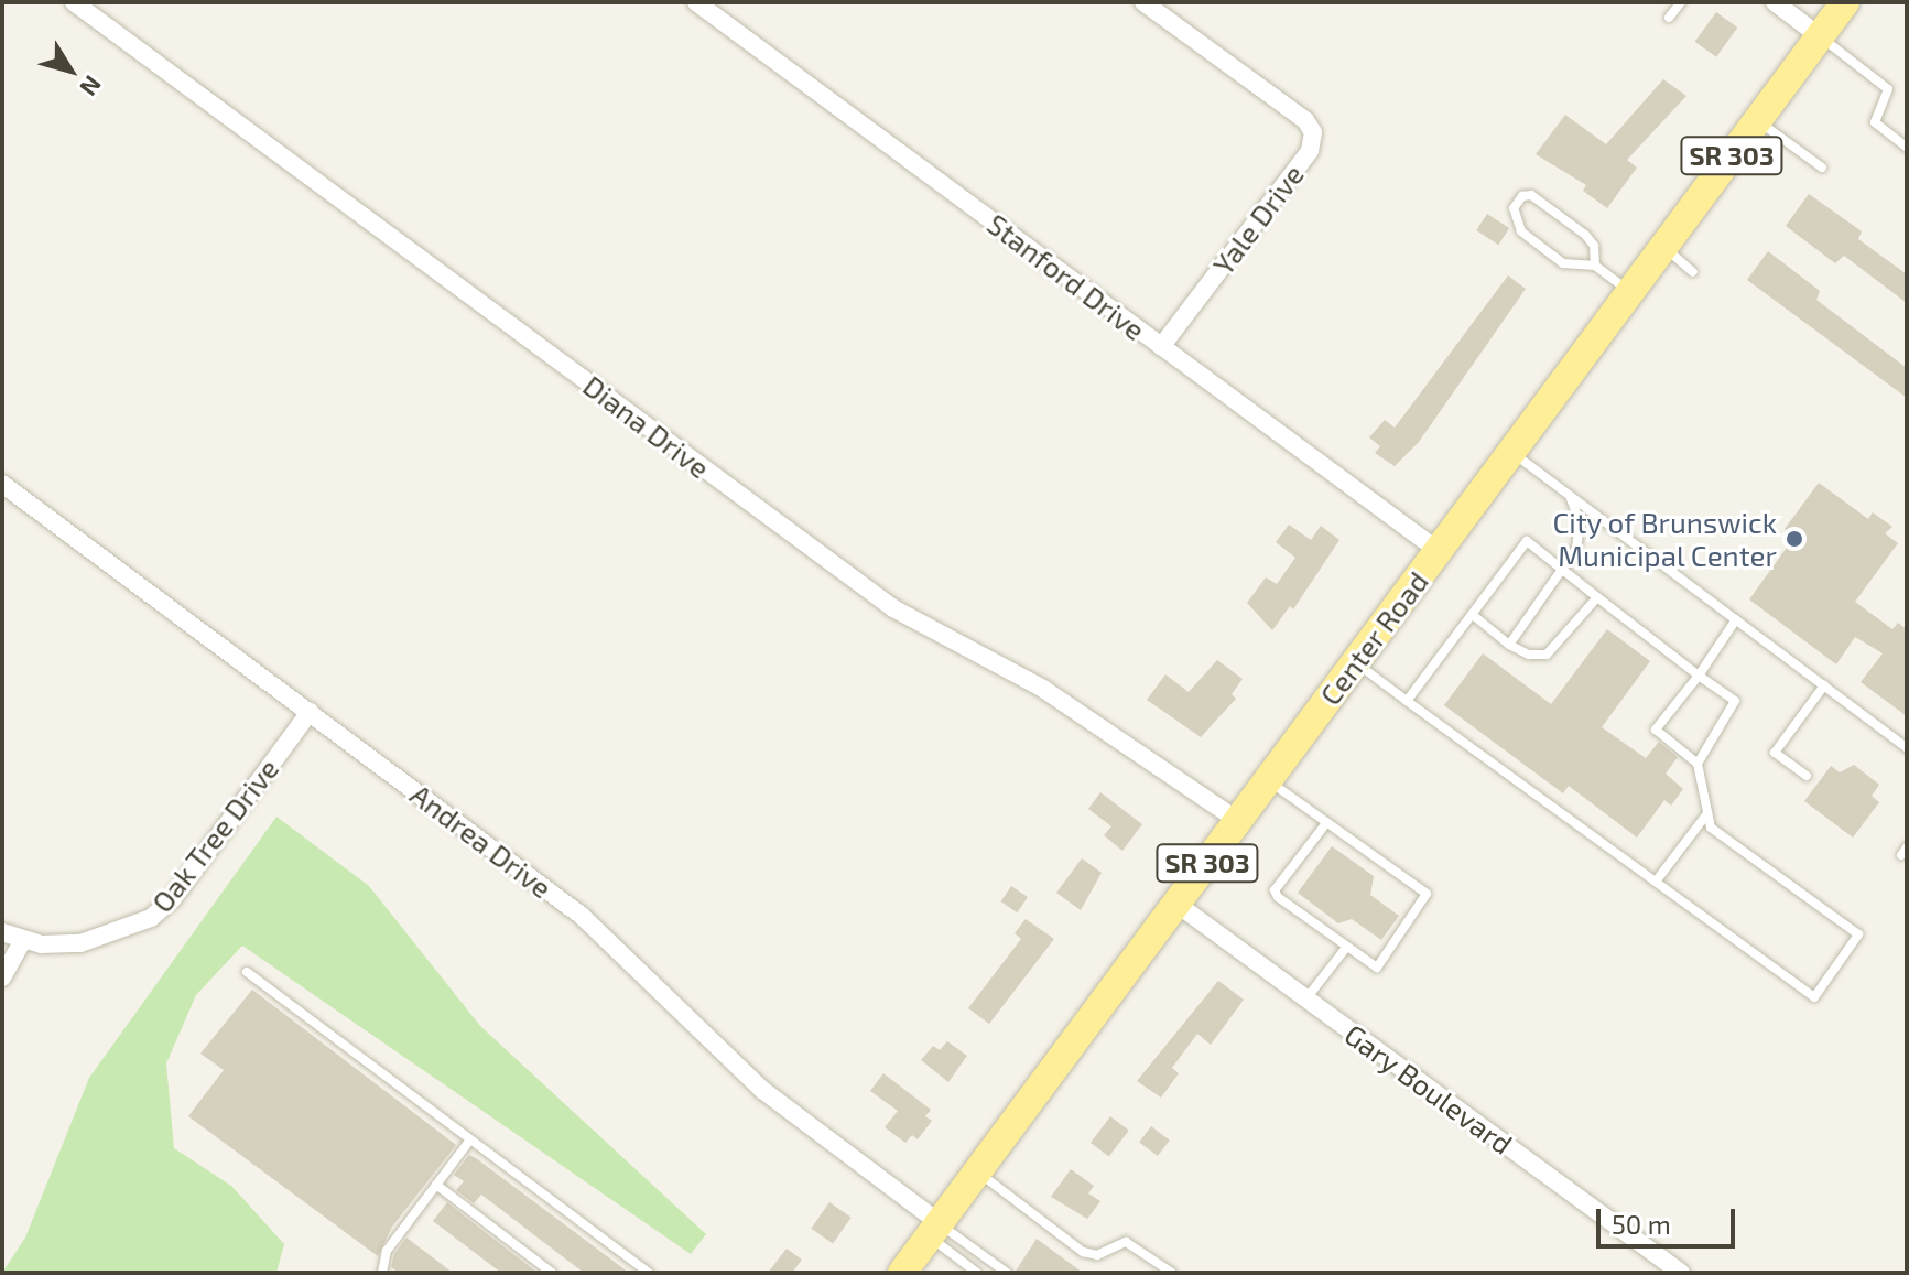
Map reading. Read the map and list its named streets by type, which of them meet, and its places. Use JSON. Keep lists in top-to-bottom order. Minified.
{"streets":{"main road":["SR 303","Center Road"],"street":["Yale Drive","Stanford Drive","Diana Drive","Oak Tree Drive","Andrea Drive","Gary Boulevard"]},"crossings":[["Yale Drive","Stanford Drive"],["Stanford Drive","Center Road"],["Diana Drive","Center Road"],["Center Road","Andrea Drive"],["Center Road","Gary Boulevard"],["Oak Tree Drive","Andrea Drive"]],"places":["City of Brunswick Municipal Center"],"scale_bar":"50 m","north":"bottom right"}
